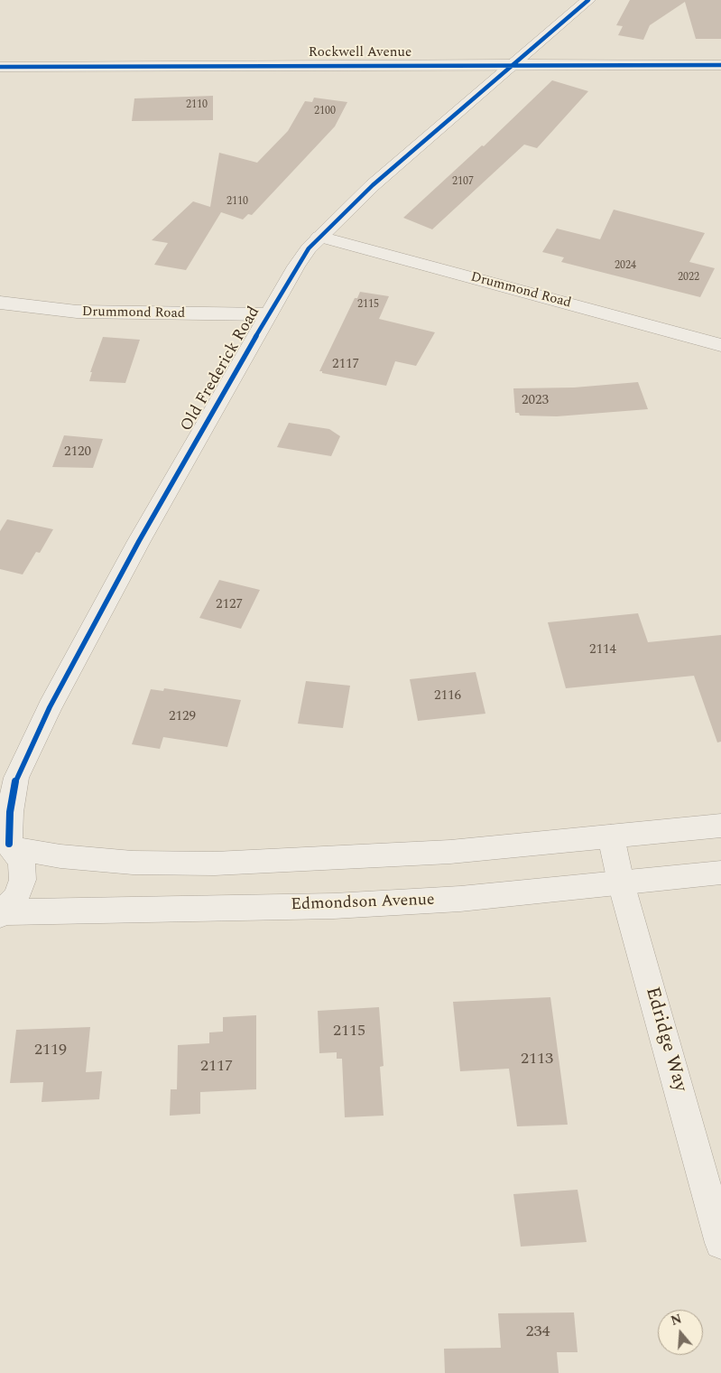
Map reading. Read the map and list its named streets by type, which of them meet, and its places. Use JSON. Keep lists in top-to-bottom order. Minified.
{"streets":{"street":["Rockwell Avenue","Drummond Road","Old Frederick Road","Edmondson Avenue","Edridge Way"]},"crossings":[["Rockwell Avenue","Old Frederick Road"],["Drummond Road","Old Frederick Road"],["Edmondson Avenue","Edridge Way"]],"house_numbers":["2110","2100","2107","2110","2024","2022","2115","2117","2023","2120","2127","2114","2116","2129","2115","2119","2113","2117","234"],"north":"top"}
